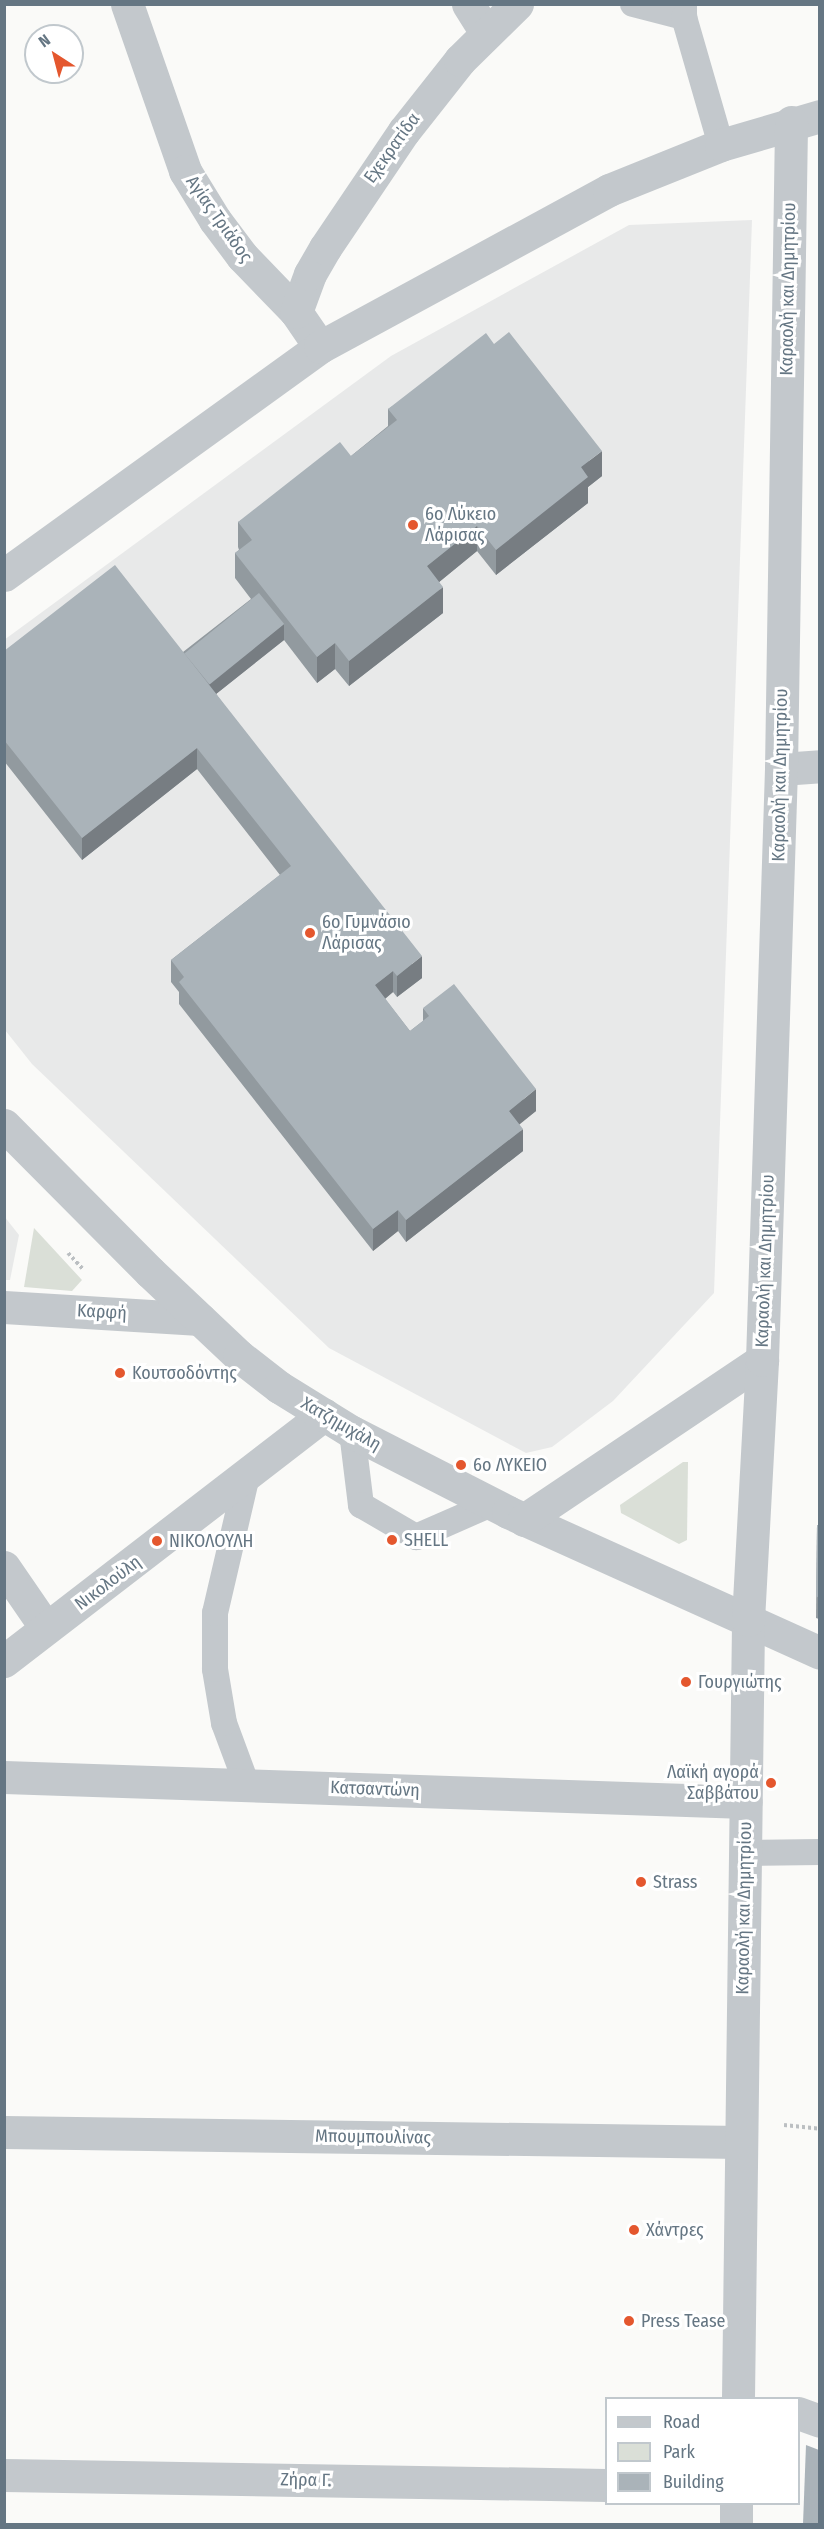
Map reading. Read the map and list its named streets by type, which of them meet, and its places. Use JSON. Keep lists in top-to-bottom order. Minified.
{"streets":{"street":["Εχεκρατίδα","Αγίας Τριάδος","Καραολή και Δημητρίου","Καρφή","Χατζημιχάλη","Νικολούλη","Κατσαντώνη","Μπουμπουλίνας","Ζήρα Γ."]},"crossings":[["Εχεκρατίδα","Αγίας Τριάδος"],["Καραολή και Δημητρίου","Χατζημιχάλη"],["Καραολή και Δημητρίου","Κατσαντώνη"],["Καραολή και Δημητρίου","Μπουμπουλίνας"],["Καρφή","Χατζημιχάλη"],["Χατζημιχάλη","Νικολούλη"]],"places":["6ο Λύκειο Λάρισας","6ο Γυμνάσιο Λάρισας","Κουτσοδόντης","6o ΛΥΚΕΙΟ","SHELL","ΝΙΚΟΛΟΥΛΗ","Γουργιώτης","Λαϊκή αγορά Σαββάτου","Strass","Χάντρες","Press Tease"],"legend":["Road","Park","Building"],"north":"top left"}
